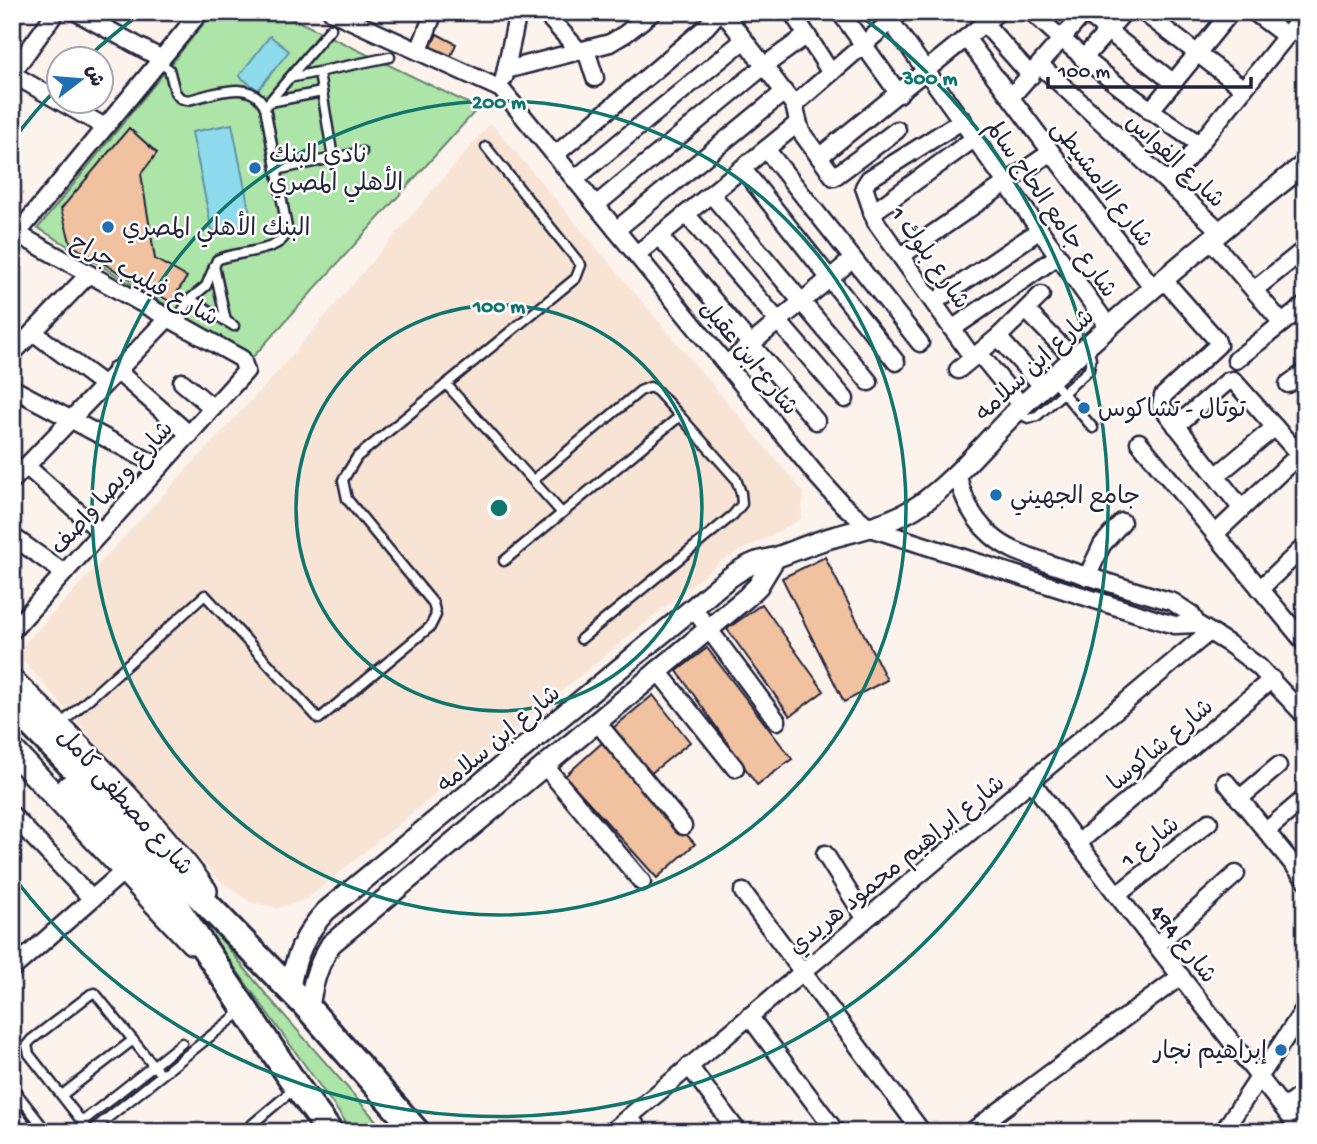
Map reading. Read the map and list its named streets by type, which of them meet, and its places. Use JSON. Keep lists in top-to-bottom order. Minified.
{"streets":{"main road":["شارع مصطفى كامل"],"street":["شارع الفواس","شارع الامشيطى","شارع جامع الحاج سالم","شارع بلوك 1","شارع فيليب جراح","شارع ابن عقيل","شارع ابن سلامه","شارع ويصا واصف","شارع شاكوسا","شارع 1","شارع ابراهيم محمود هريدي","شارع 494"]},"crossings":[["شارع الفواس","شارع ابن سلامه"],["شارع الامشيطى","شارع ابن سلامه"],["شارع جامع الحاج سالم","شارع بلوك 1"],["شارع جامع الحاج سالم","شارع ابن سلامه"],["شارع بلوك 1","شارع ابن سلامه"],["شارع فيليب جراح","شارع ويصا واصف"],["شارع ابن عقيل","شارع ابن سلامه"],["شارع ابن عقيل","شارع شاكوسا"],["شارع ابن عقيل","شارع ابراهيم محمود هريدي"],["شارع ابن سلامه","شارع مصطفى كامل"],["شارع شاكوسا","شارع 494"],["شارع 1","شارع 494"],["شارع ابراهيم محمود هريدي","شارع 494"]],"places":["نادي البنك الأهلي المصري","البنك الأهلي المصري","توتال - تشاكوس","جامع الجهيني","إبراهيم نجار"],"scale_bar":"100 m","north":"right","rings":["300 m","200 m","100 m"]}
